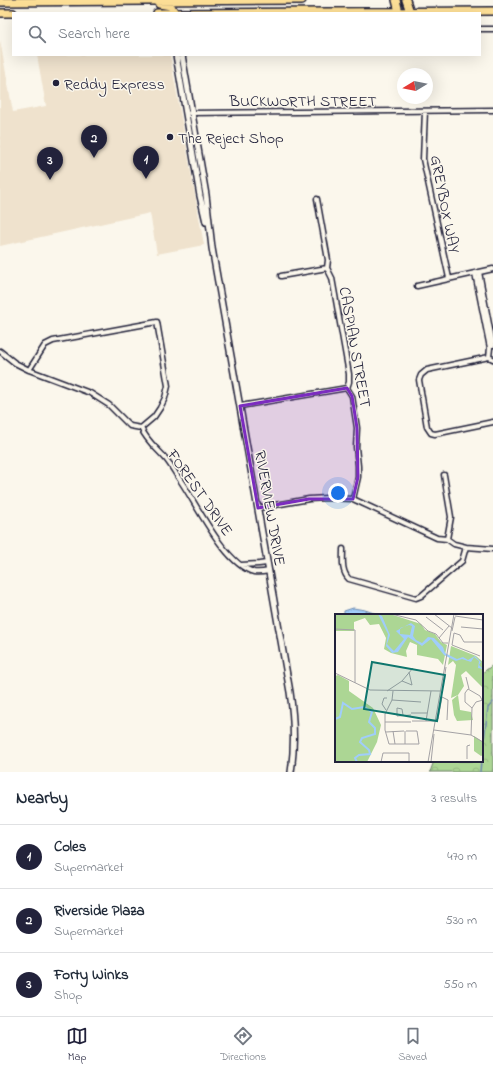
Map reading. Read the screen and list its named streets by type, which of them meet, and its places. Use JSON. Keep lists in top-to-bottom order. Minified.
{"streets":{"street":["BUCKWORTH STREET","GREYBOX WAY","CASPIAN STREET","FOREST DRIVE","RIVERVIEW DRIVE"]},"crossings":[["BUCKWORTH STREET","GREYBOX WAY"],["BUCKWORTH STREET","RIVERVIEW DRIVE"],["FOREST DRIVE","RIVERVIEW DRIVE"]],"places":["Reddy Express","The Reject Shop"],"north":"left","page":{"search":"Search here","pins":["2","1","3"],"heading":["Nearby","3 results"],"list":[{"mark":"1","name":"Coles","note":"Supermarket","value":"470 m"},{"mark":"2","name":"Riverside Plaza","note":"Supermarket","value":"530 m"},{"mark":"3","name":"Forty Winks","note":"Shop","value":"550 m"}],"nav":["Map","Directions","Saved"]}}
